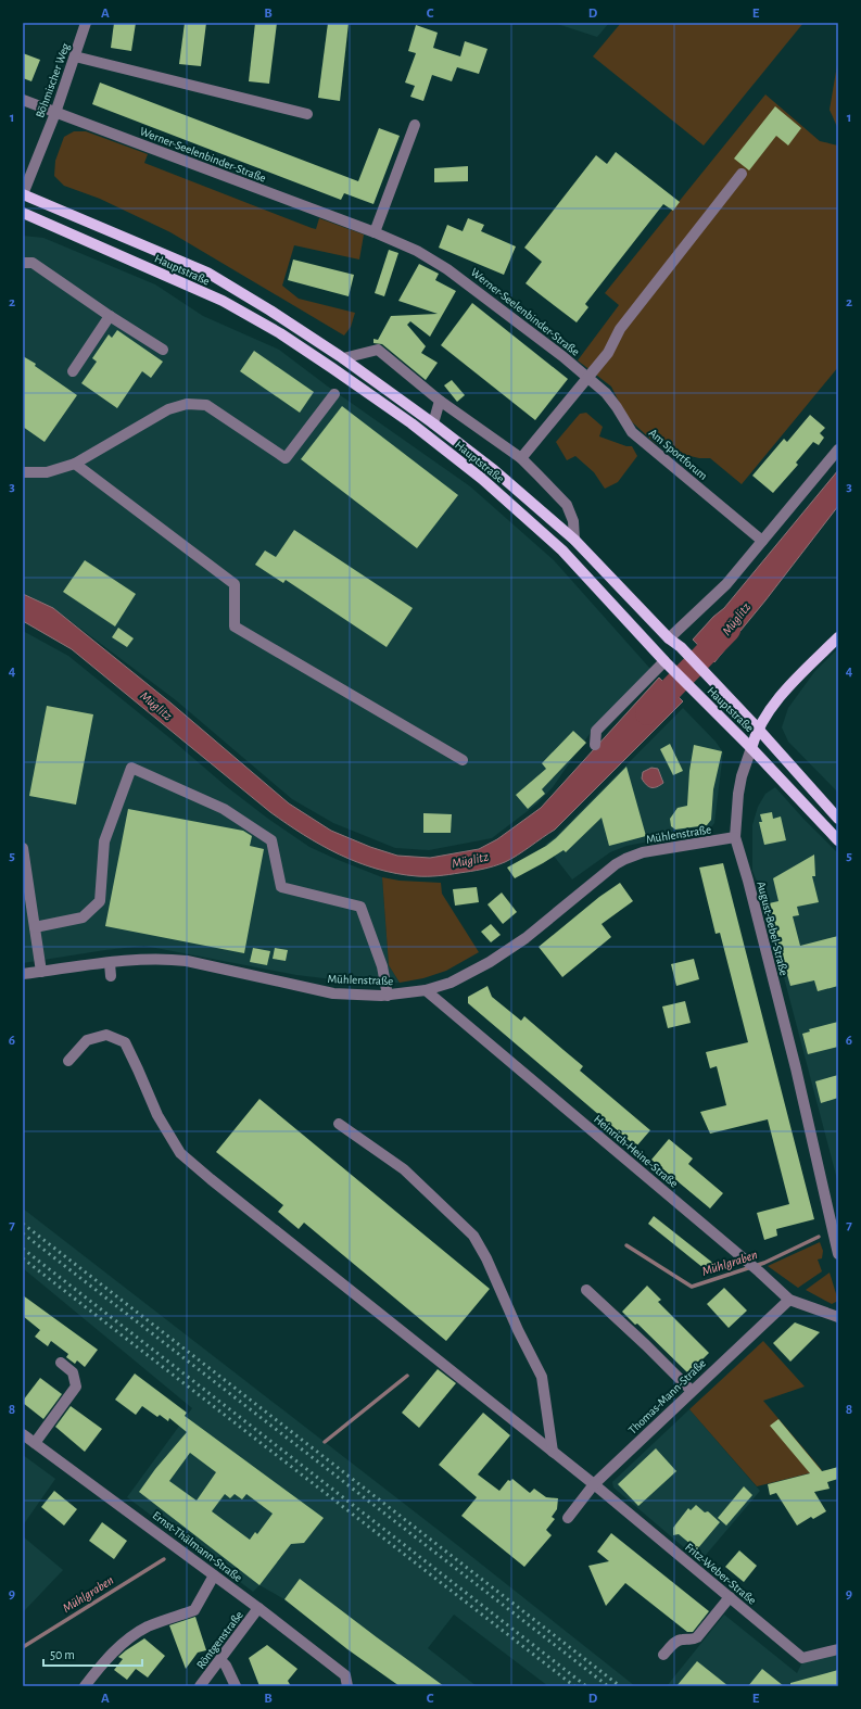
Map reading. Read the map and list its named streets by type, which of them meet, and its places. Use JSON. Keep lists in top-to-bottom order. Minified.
{"streets":{"main road":["Hauptstraße","August-Bebel-Straße"],"street":["Böhmischer Weg","Werner-Seelenbinder-Straße","Am Sportforum","Mühlenstraße","Heinrich-Heine-Straße","Thomas-Mann-Straße","Ernst-Thälmann-Straße","Fritz-Weber-Straße","Röntgenstraße"]},"crossings":[["Böhmischer Weg","Werner-Seelenbinder-Straße"],["Böhmischer Weg","Hauptstraße"],["Werner-Seelenbinder-Straße","Am Sportforum"],["Hauptstraße","August-Bebel-Straße"],["Mühlenstraße","August-Bebel-Straße"],["Mühlenstraße","Heinrich-Heine-Straße"],["Heinrich-Heine-Straße","Thomas-Mann-Straße"],["Thomas-Mann-Straße","Fritz-Weber-Straße"],["Ernst-Thälmann-Straße","Röntgenstraße"]],"water":["Müglitz","Mühlgraben"],"scale_bar":"50 m","grid":{"columns":["A","B","C","D","E"],"rows":["1","2","3","4","5","6","7","8","9"]}}
